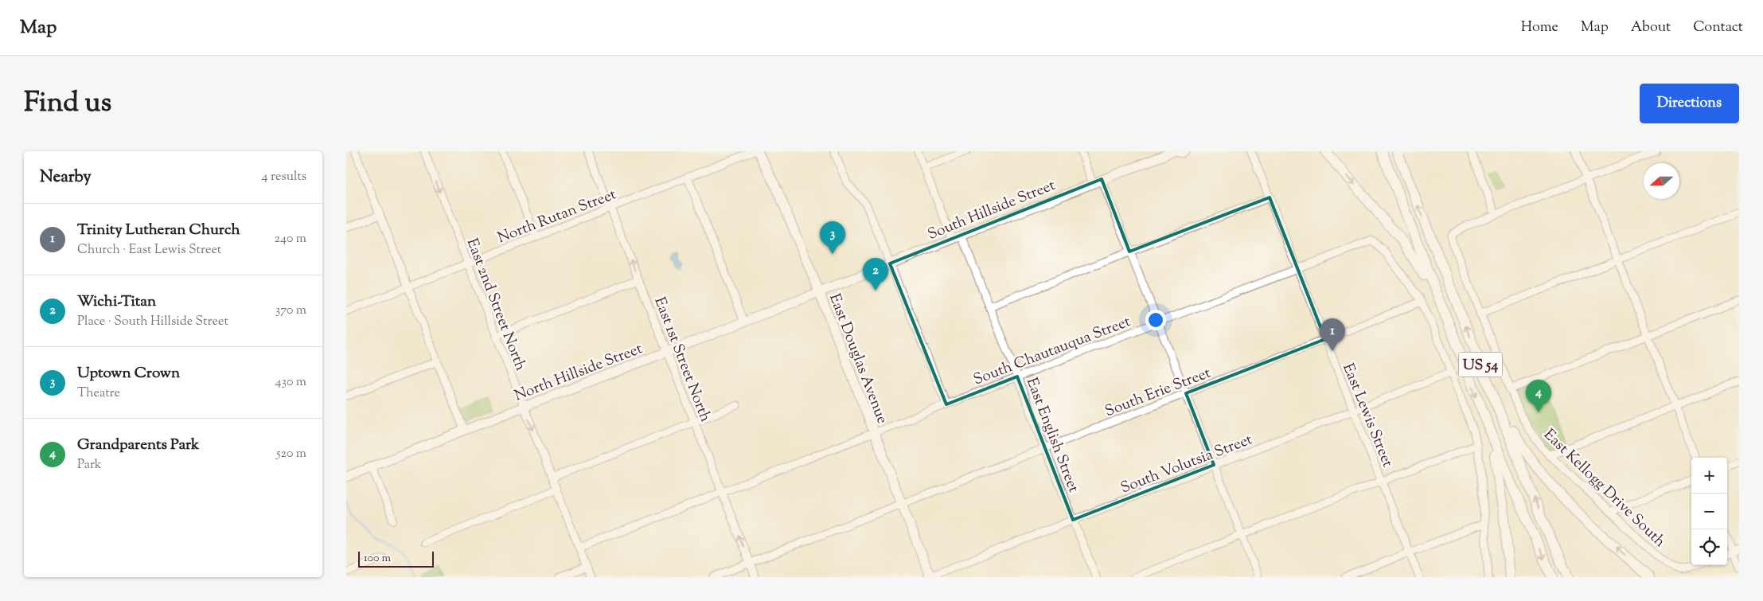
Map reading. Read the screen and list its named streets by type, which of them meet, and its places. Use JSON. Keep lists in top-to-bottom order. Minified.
{"streets":{"highway":["US 54"],"main road":["South Hillside Street","East Douglas Avenue","North Hillside Street"],"street":["North Rutan Street","East 2nd Street North","South Chautauqua Street","East 1st Street North","South Erie Street","East Lewis Street","East English Street","South Volutsia Street","East Kellogg Drive South"]},"crossings":[["South Hillside Street","East Douglas Avenue"],["South Hillside Street","North Hillside Street"],["South Hillside Street","East English Street"],["North Rutan Street","East 2nd Street North"],["North Rutan Street","East 1st Street North"],["East 2nd Street North","South Chautauqua Street"],["East 2nd Street North","North Hillside Street"],["South Chautauqua Street","East Douglas Avenue"],["South Chautauqua Street","East 1st Street North"],["South Chautauqua Street","South Erie Street"],["South Chautauqua Street","East Lewis Street"],["South Chautauqua Street","East English Street"],["East Douglas Avenue","North Hillside Street"],["East Douglas Avenue","South Erie Street"],["East Douglas Avenue","South Volutsia Street"],["East 1st Street North","North Hillside Street"],["East 1st Street North","South Erie Street"],["South Erie Street","East Lewis Street"],["South Erie Street","East English Street"],["East Lewis Street","South Volutsia Street"],["East English Street","South Volutsia Street"]],"one_way":["East 2nd Street North"],"scale_bar":"100 m","north":"left","page":{"header":"Map","nav":["Home","Map","About","Contact"],"title":"Find us","buttons":"Directions","heading":["Nearby","4 results"],"list":[{"mark":"1","name":"Trinity Lutheran Church","note":"Church · East Lewis Street","value":"240 m"},{"mark":"2","name":"Wichi-Titan","note":"Place · South Hillside Street","value":"370 m"},{"mark":"3","name":"Uptown Crown","note":"Theatre","value":"430 m"},{"mark":"4","name":"Grandparents Park","note":"Park","value":"520 m"}],"pins":["3","2","1","4"],"map_buttons":["+","−"],"scale":"100 m"}}
